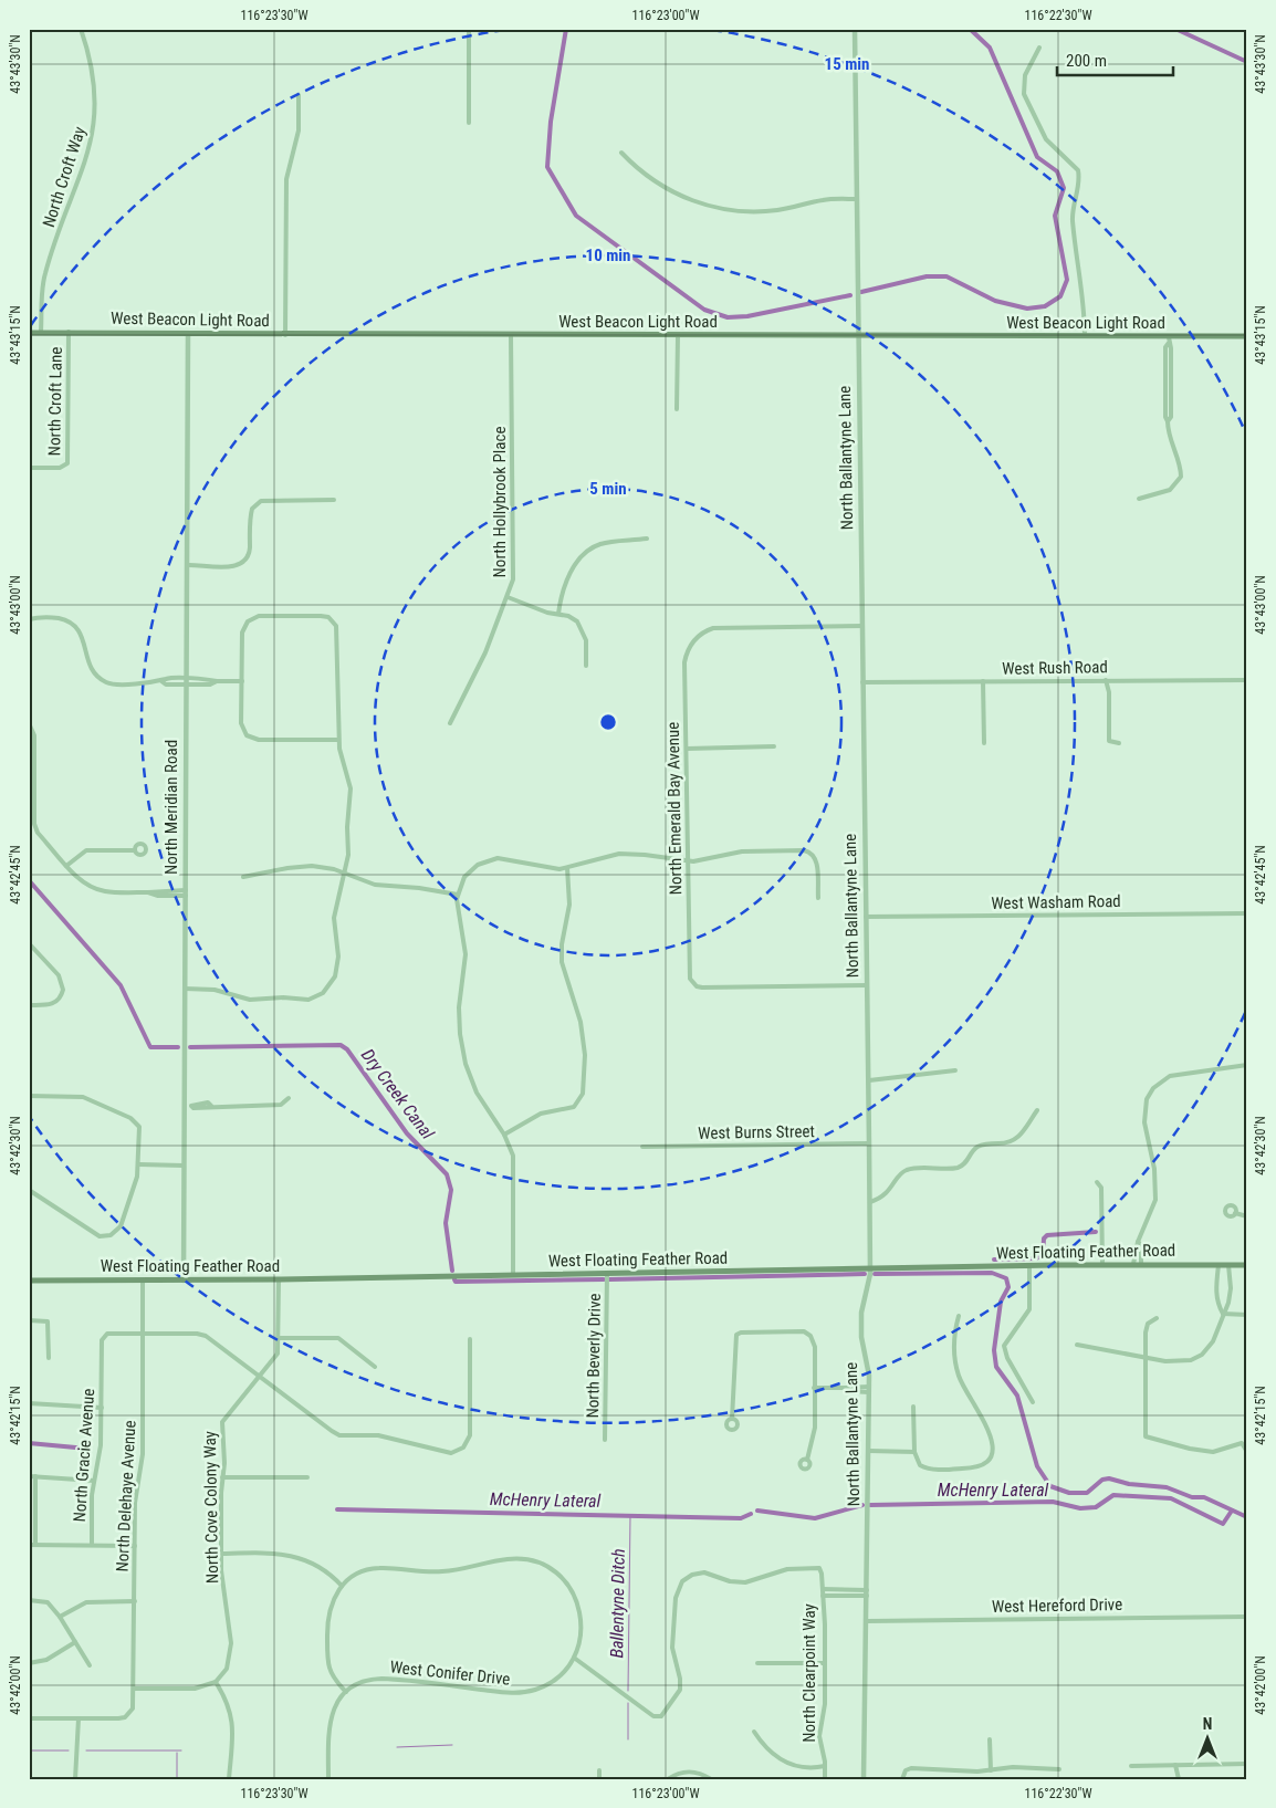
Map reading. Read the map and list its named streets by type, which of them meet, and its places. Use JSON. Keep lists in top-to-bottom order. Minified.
{"streets":{"main road":["West Beacon Light Road","West Floating Feather Road"],"street":["North Croft Way","North Croft Lane","North Ballantyne Lane","North Hollybrook Place","West Rush Road","North Meridian Road","North Emerald Bay Avenue","West Washam Road","West Burns Street","North Beverly Drive","North Gracie Avenue","North Delehaye Avenue","North Cove Colony Way","West Hereford Drive","West Conifer Drive","North Clearpoint Way"]},"crossings":[["North Croft Way","West Beacon Light Road"],["West Beacon Light Road","North Croft Lane"],["West Beacon Light Road","North Ballantyne Lane"],["West Beacon Light Road","North Hollybrook Place"],["West Beacon Light Road","North Meridian Road"],["North Ballantyne Lane","West Rush Road"],["North Ballantyne Lane","North Emerald Bay Avenue"],["North Ballantyne Lane","West Washam Road"],["North Ballantyne Lane","West Burns Street"],["North Ballantyne Lane","West Floating Feather Road"],["North Ballantyne Lane","West Hereford Drive"],["North Meridian Road","West Floating Feather Road"],["West Floating Feather Road","North Beverly Drive"],["West Floating Feather Road","North Delehaye Avenue"],["West Floating Feather Road","North Cove Colony Way"],["North Gracie Avenue","North Delehaye Avenue"],["West Conifer Drive","North Clearpoint Way"]],"water":["Dry Creek Canal","McHenry Lateral","Ballentyne Ditch"],"scale_bar":"200 m","north":"top","coordinates":["116°23'30\"W","116°23'00\"W","116°22'30\"W","43°43'30\"N","43°43'15\"N","43°43'00\"N","43°42'45\"N","43°42'30\"N","43°42'15\"N","43°42'00\"N"],"rings":["15 min","10 min","5 min"]}
